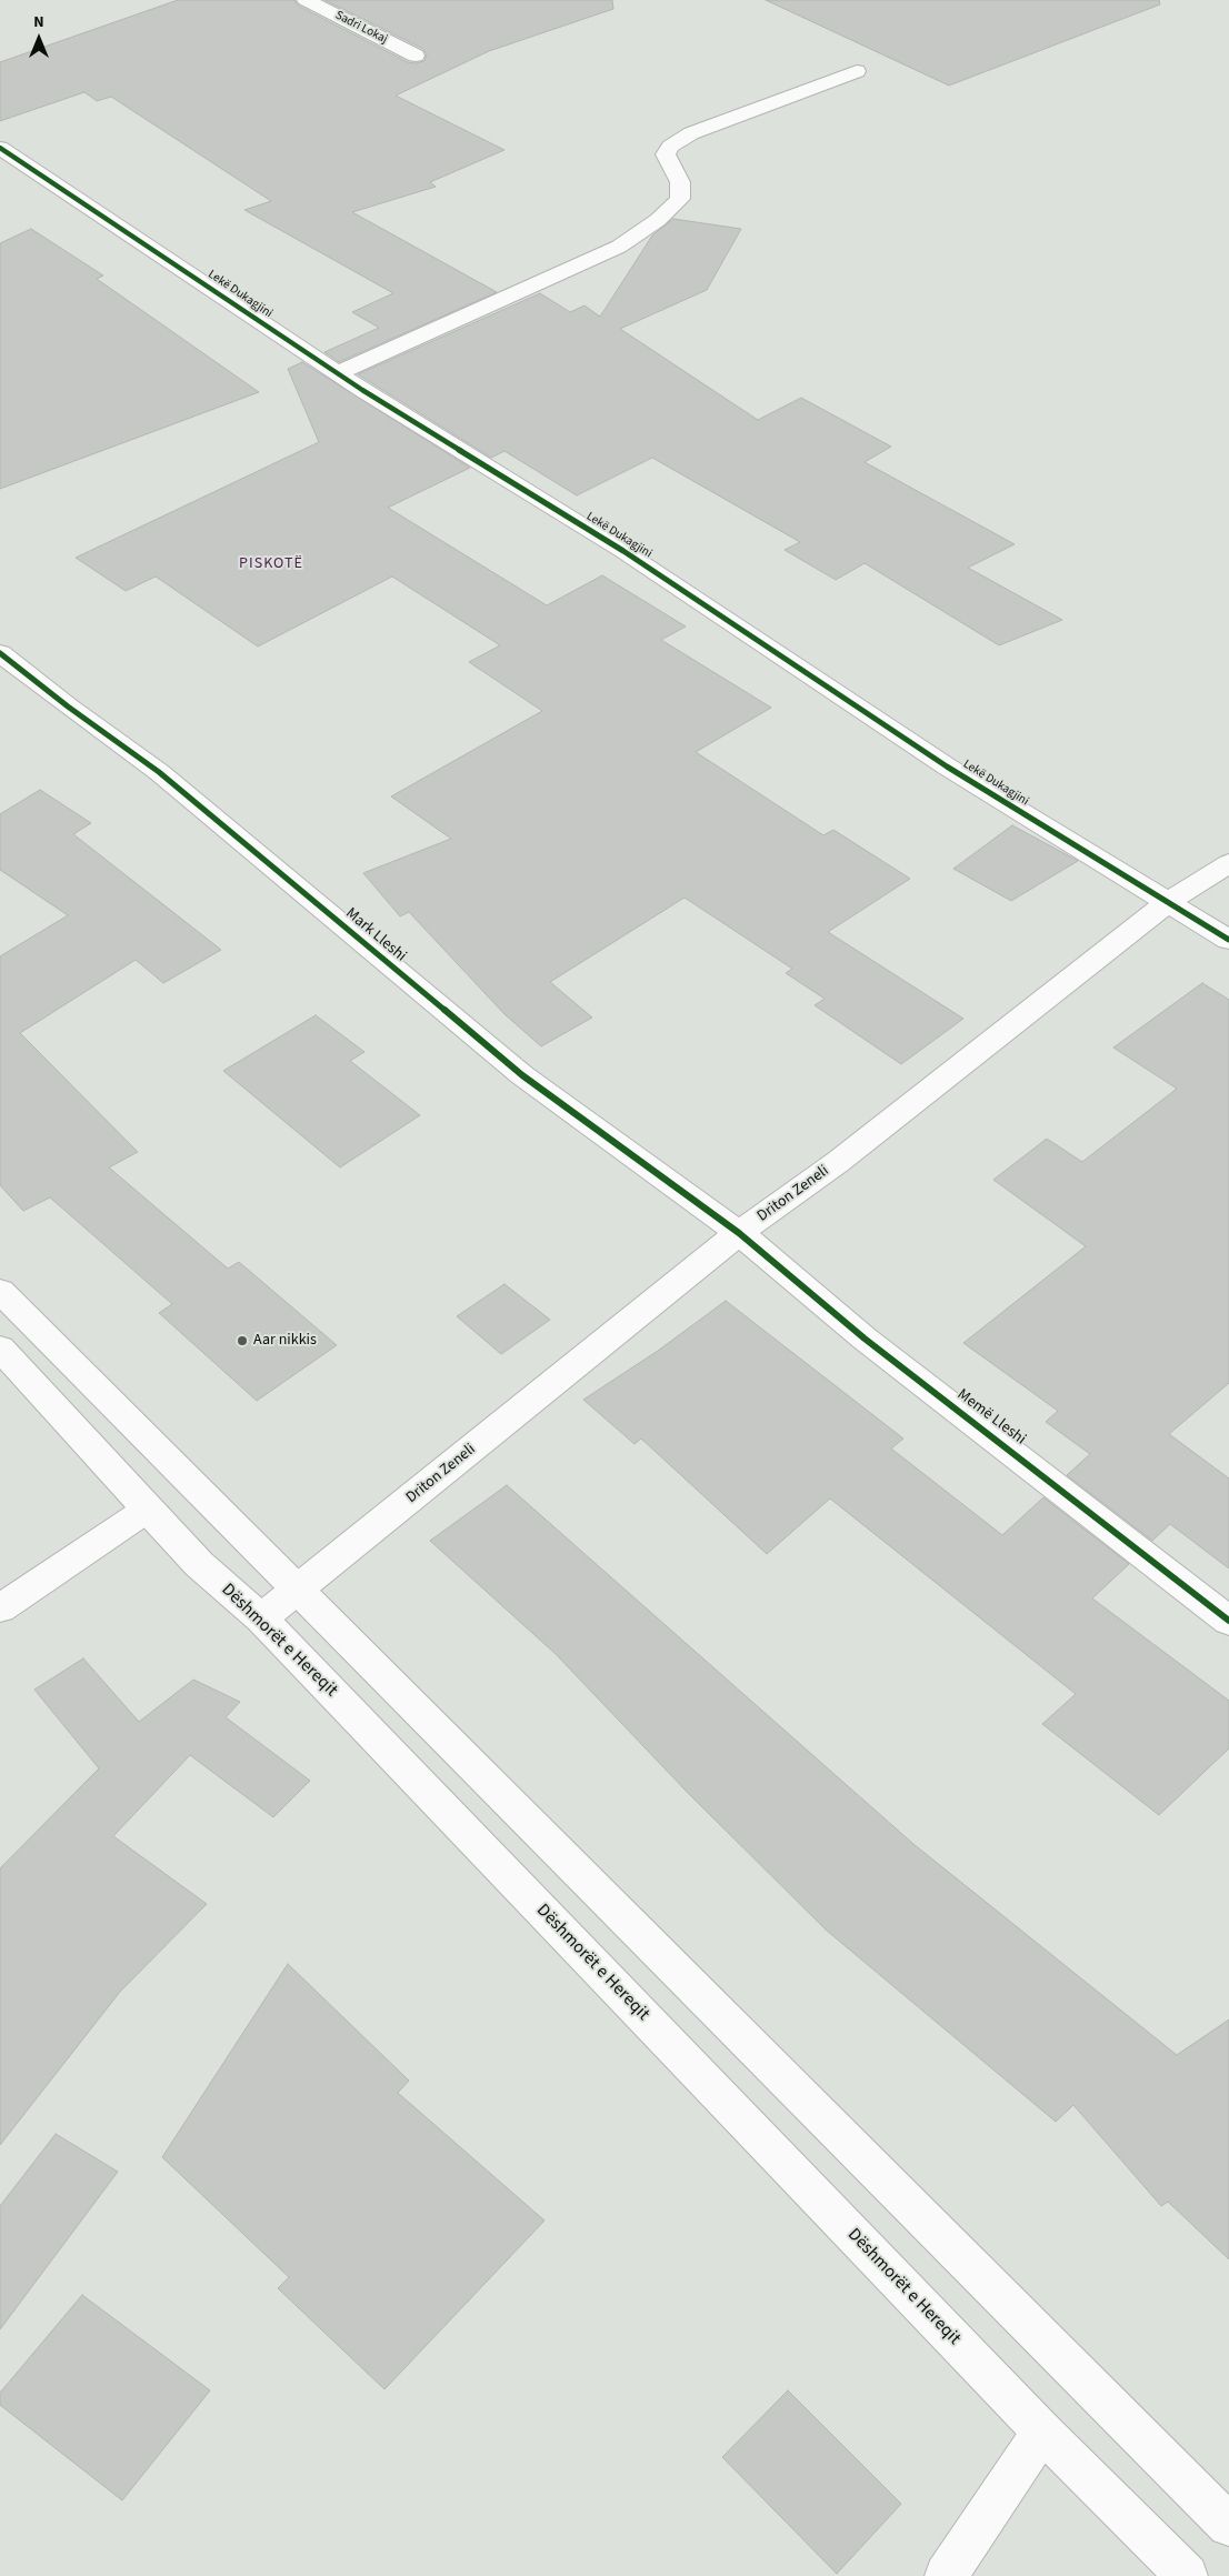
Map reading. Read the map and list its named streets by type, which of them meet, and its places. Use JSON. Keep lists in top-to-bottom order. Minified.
{"streets":{"street":["Sadri Lokaj","Lekë Dukagjini","Mark Lleshi","Driton Zeneli","Memë Lleshi","Dëshmorët e Hereqit"]},"crossings":[["Lekë Dukagjini","Driton Zeneli"],["Mark Lleshi","Driton Zeneli"],["Mark Lleshi","Memë Lleshi"],["Driton Zeneli","Memë Lleshi"],["Driton Zeneli","Dëshmorët e Hereqit"]],"districts":["PISKOTË"],"places":["Aar nikkis"],"north":"top"}
